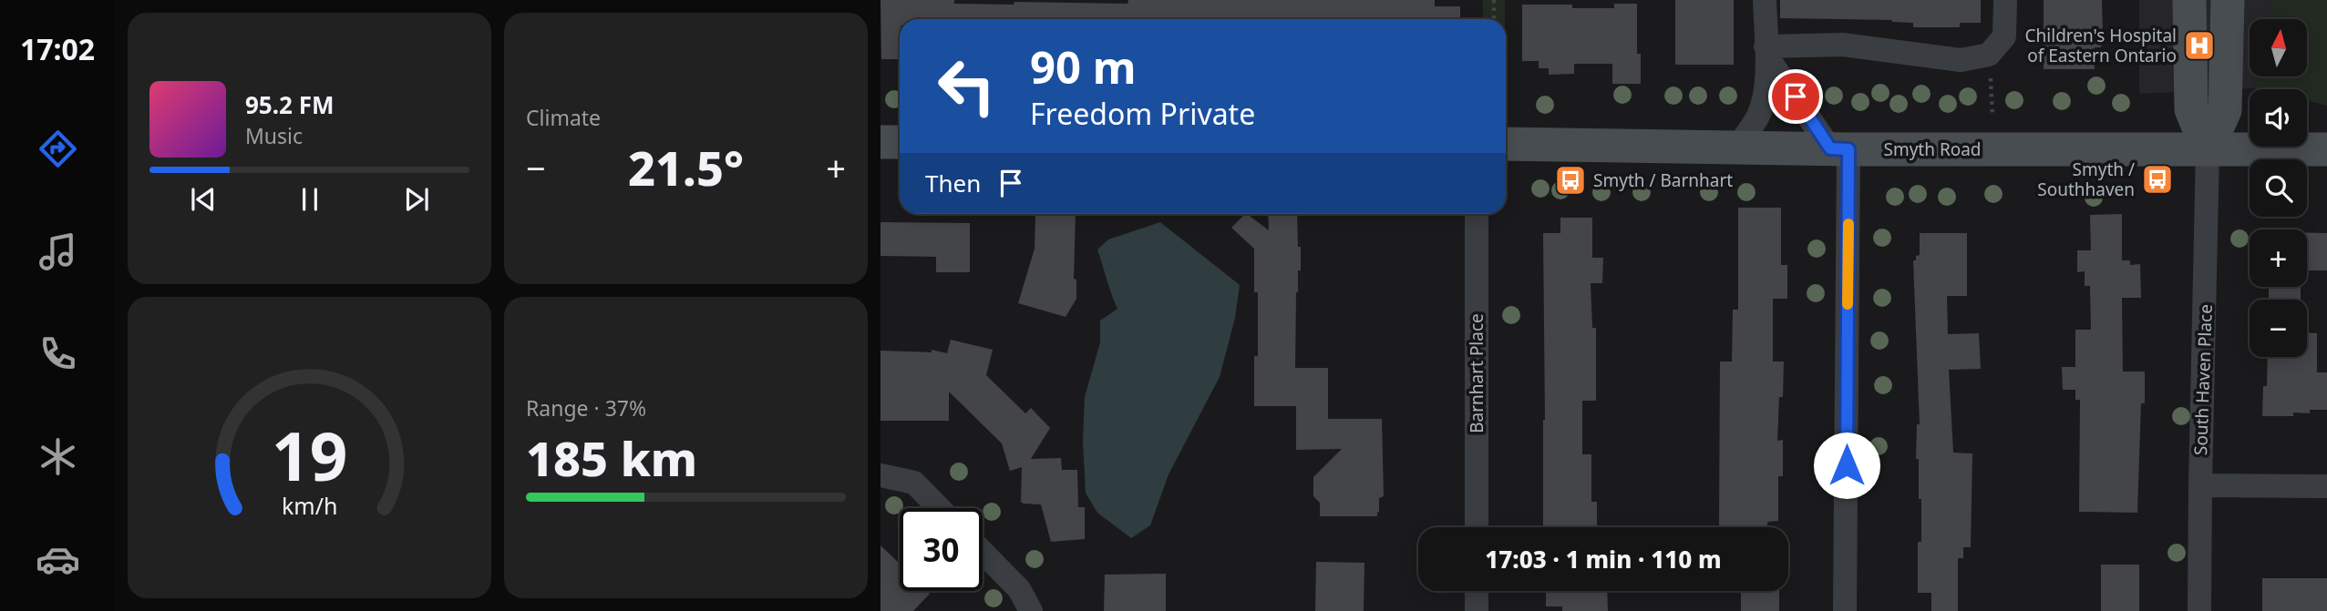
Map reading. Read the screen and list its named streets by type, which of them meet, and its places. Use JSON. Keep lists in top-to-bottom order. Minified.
{"streets":{"main road":["Smyth Road"],"street":["Barnhart Place","South Haven Place"]},"crossings":[["Smyth Road","South Haven Place"]],"places":{"hospital":["Children's Hospital of Eastern Ontario"],"bus stop":["Smyth / Southhaven","Smyth / Barnhart"]},"north":"top","page":{"tabs":"17:02","tile":["Climate",["Range · 37%","185 km"]],"map_buttons":["+","−"],"turn":["90 m","Freedom Private"],"song":["95.2 FM","Music"],"heat":["−","21.5°","+"],"then":"Then","limit":"30","trip":"17:03 · 1 min · 110 m","gauge":["19","km/h"]}}
